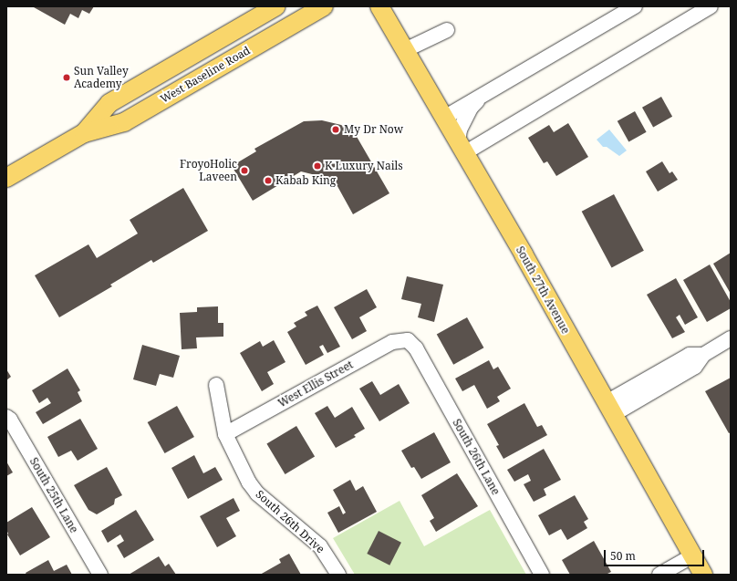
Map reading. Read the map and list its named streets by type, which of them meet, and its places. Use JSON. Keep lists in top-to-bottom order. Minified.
{"streets":{"main road":["West Baseline Road","South 27th Avenue"],"street":["West Ellis Street","South 26th Lane","South 25th Lane","South 26th Drive"]},"crossings":[["West Ellis Street","South 26th Lane"],["West Ellis Street","South 26th Drive"]],"places":["Sun Valley Academy","My Dr Now","K Luxury Nails","FroyoHolic Laveen","Kabab King"],"scale_bar":"50 m"}
